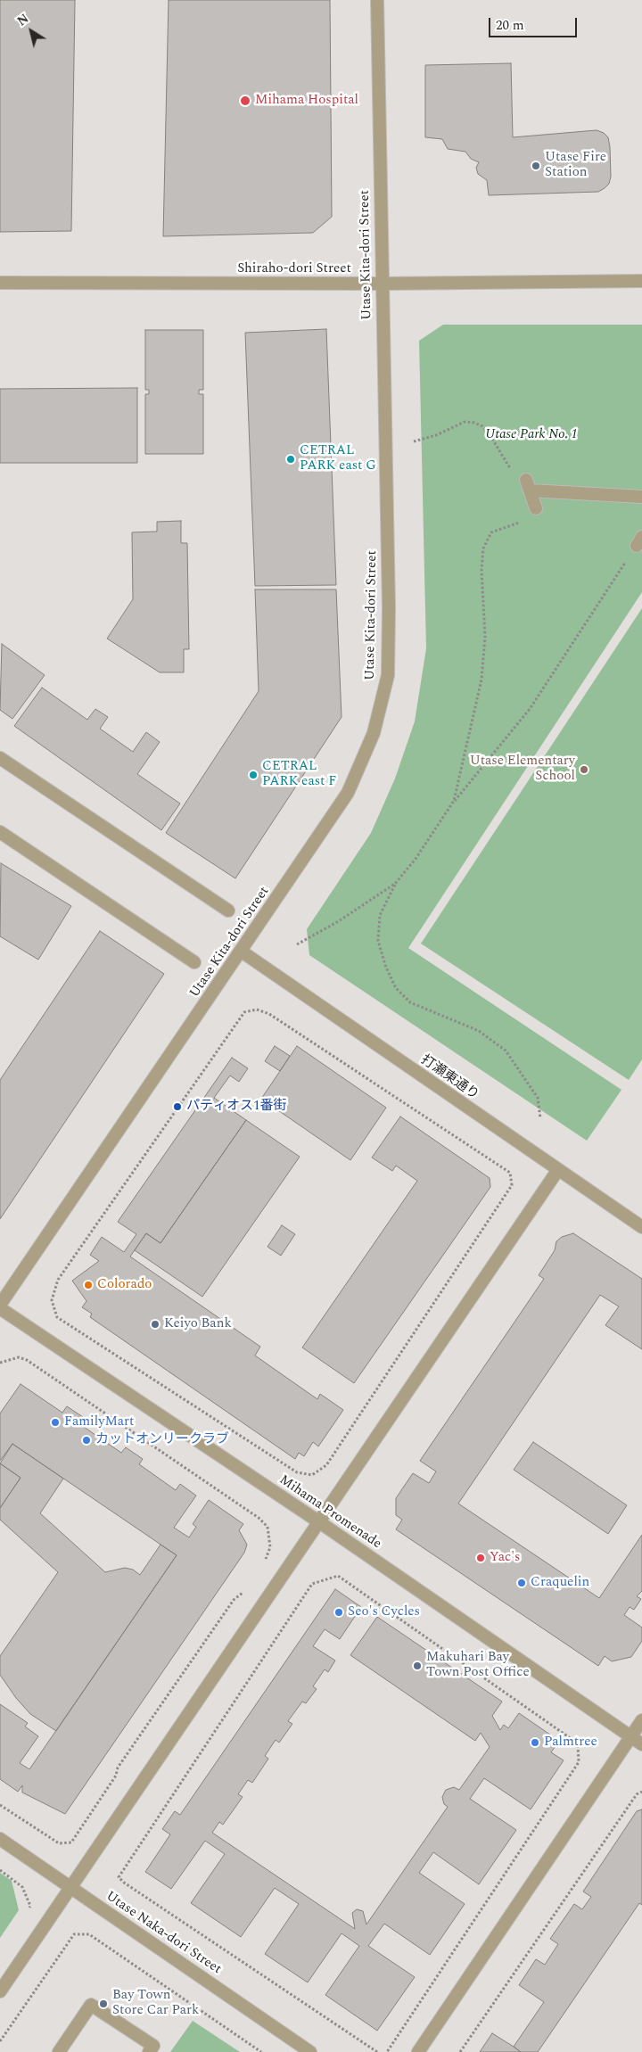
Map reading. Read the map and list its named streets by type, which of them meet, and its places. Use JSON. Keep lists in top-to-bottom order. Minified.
{"streets":{"street":["Utase Kita-dori Street","Shiraho-dori Street","打瀬東通り","Mihama Promenade","Utase Naka-dori Street"]},"crossings":[["Utase Kita-dori Street","Shiraho-dori Street"],["Utase Kita-dori Street","打瀬東通り"],["Utase Kita-dori Street","Mihama Promenade"]],"parks":["Utase Park No. 1"],"places":["Mihama Hospital","Utase Fire Station","CETRAL PARK east G","Utase Elementary School","CETRAL PARK east F","パティオス1番街","Colorado","Keiyo Bank","FamilyMart","カットオンリークラブ","Yac's","Craquelin","Seo's Cycles","Makuhari Bay Town Post Office","Palmtree","Bay Town Store Car Park"],"scale_bar":"20 m","north":"top left"}
